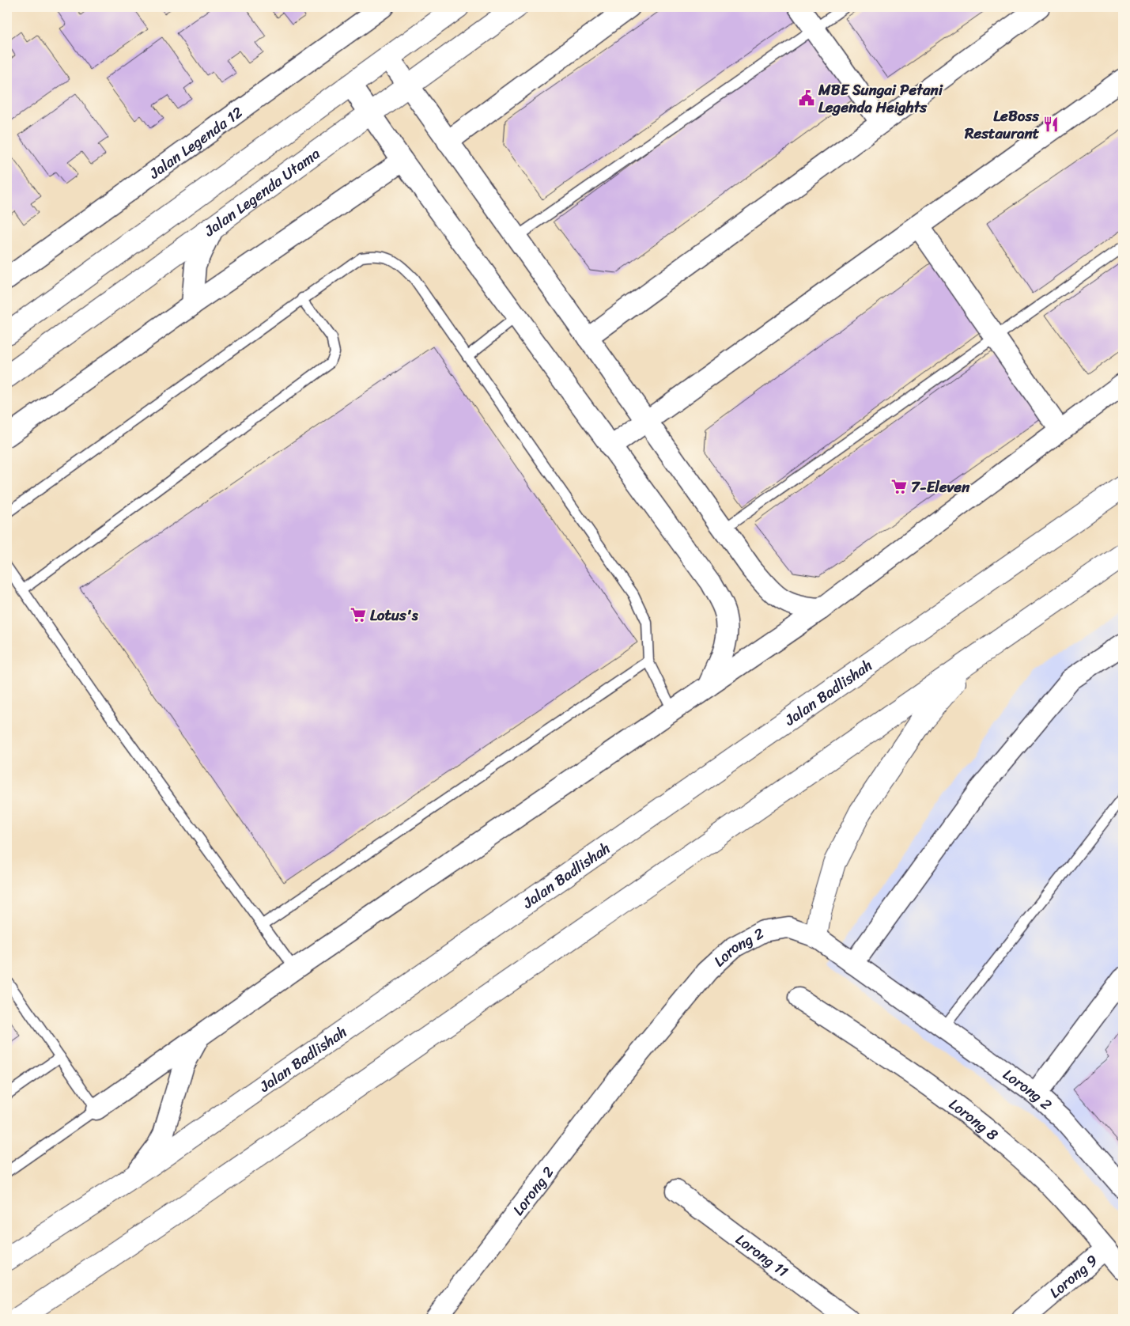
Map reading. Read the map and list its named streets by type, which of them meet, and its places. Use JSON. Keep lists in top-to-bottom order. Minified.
{"streets":{"main road":["Jalan Legenda Utama","Jalan Badlishah"],"street":["Jalan Legenda 12","Lorong 2","Lorong 8","Lorong 11","Lorong 9"]},"crossings":[["Lorong 8","Lorong 9"]],"places":{"public building":["MBE Sungai Petani Legenda Heights"],"restaurant":["LeBoss Restaurant"],"supermarket":["7-Eleven","Lotus's"]}}
